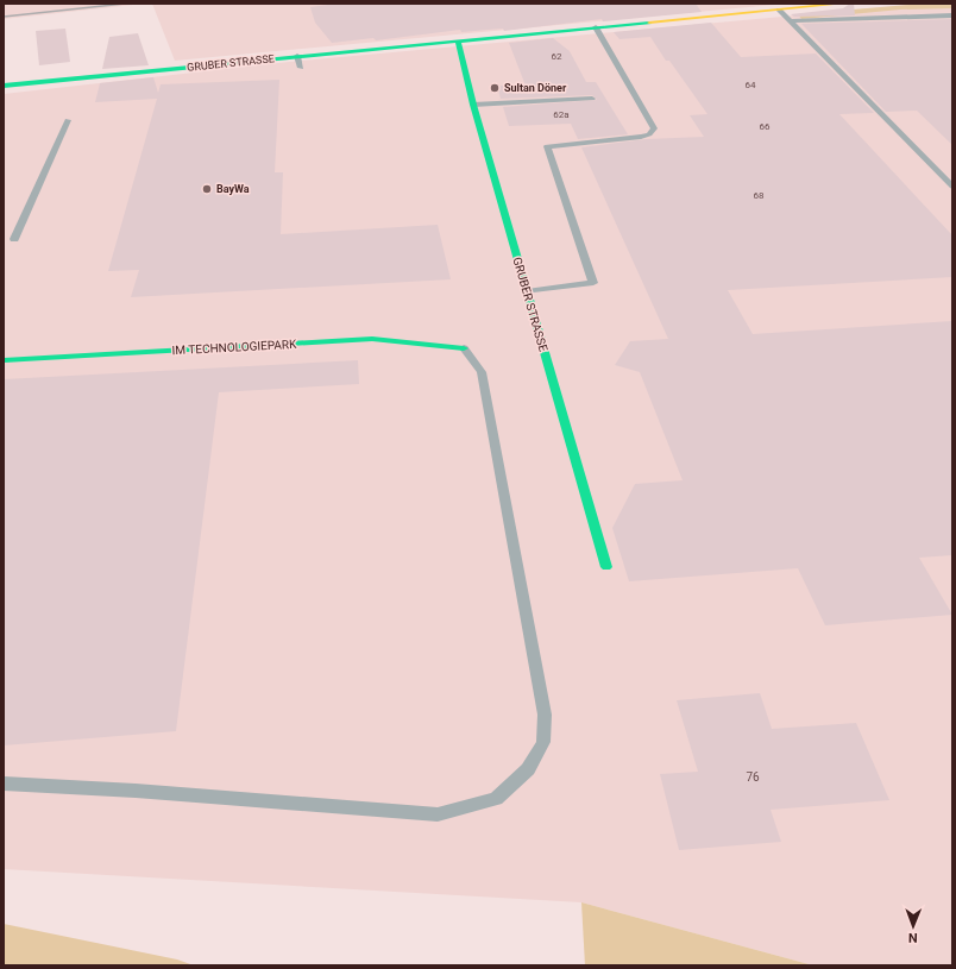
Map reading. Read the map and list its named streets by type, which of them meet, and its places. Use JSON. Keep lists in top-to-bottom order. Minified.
{"streets":{"street":["GRUBER STRASSE","IM TECHNOLOGIEPARK"]},"places":["Sultan Döner","BayWa"],"house_numbers":["62","64","62a","66","68","76"],"north":"bottom"}
